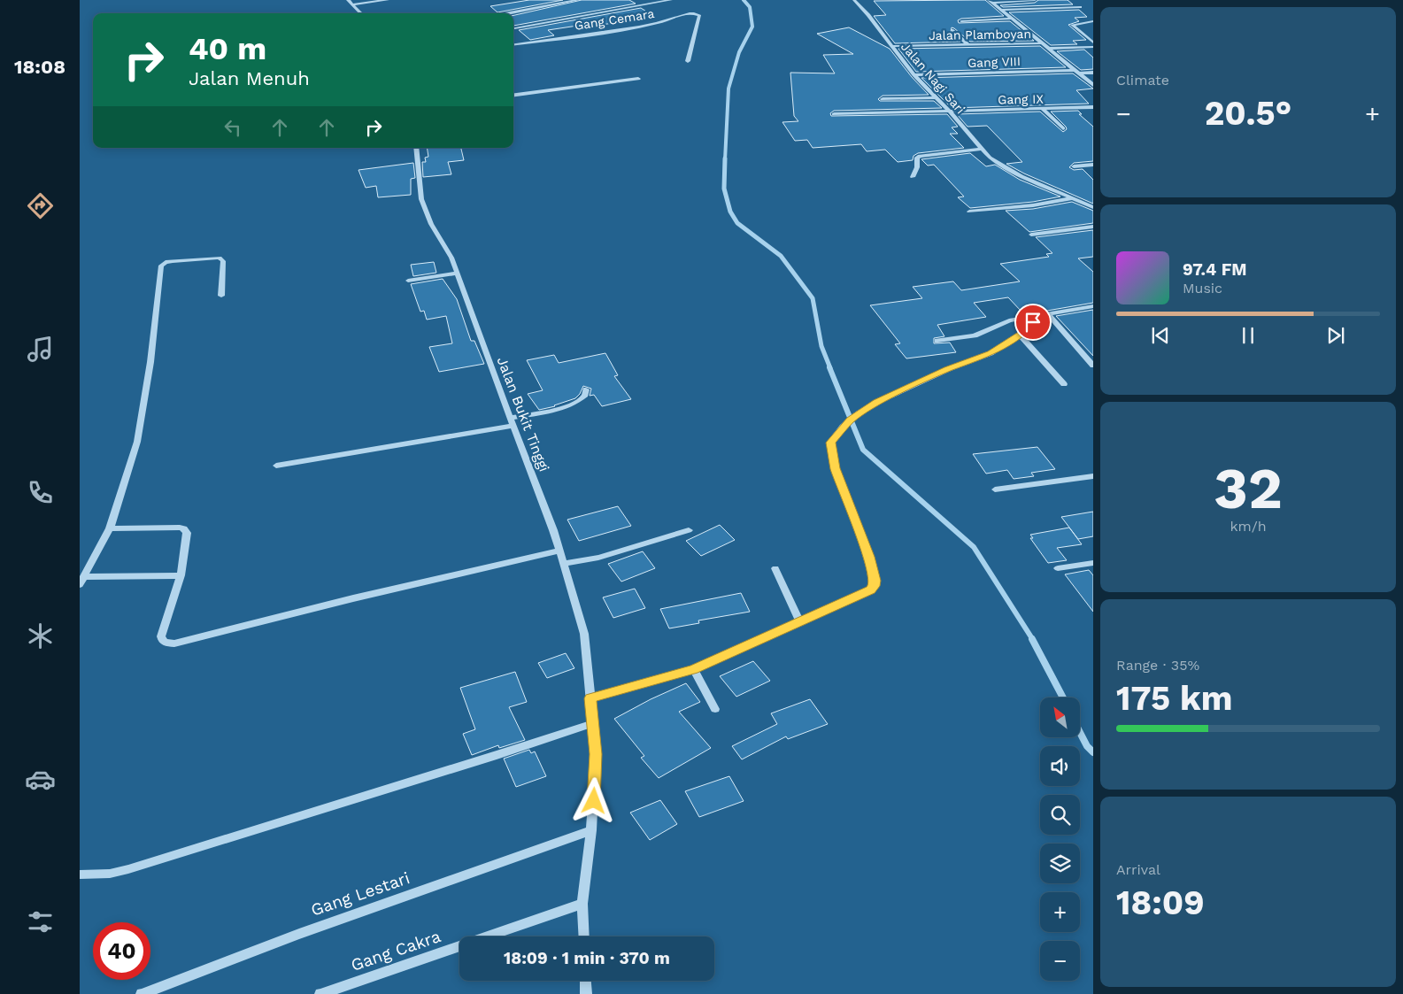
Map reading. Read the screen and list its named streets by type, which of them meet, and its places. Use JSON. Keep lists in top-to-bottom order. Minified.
{"streets":{"street":["Gang Cemara","Jalan Plamboyan","Gang VIII","Jalan Nagi Sari","Gang IX","Jalan Bukit Tinggi","Gang Lestari","Gang Cakra"]},"crossings":[["Jalan Plamboyan","Jalan Nagi Sari"],["Gang VIII","Jalan Nagi Sari"],["Jalan Nagi Sari","Gang IX"],["Jalan Bukit Tinggi","Gang Lestari"],["Jalan Bukit Tinggi","Gang Cakra"]],"north":"top left","page":{"tabs":"18:08","tile":["Climate",["32","km/h"],["Range · 35%","175 km"],["Arrival","18:09"]],"turn":["40 m","Jalan Menuh"],"heat":["−","20.5°","+"],"song":["97.4 FM","Music"],"map_buttons":["+","−"],"limit":"40","trip":"18:09 · 1 min · 370 m"}}
